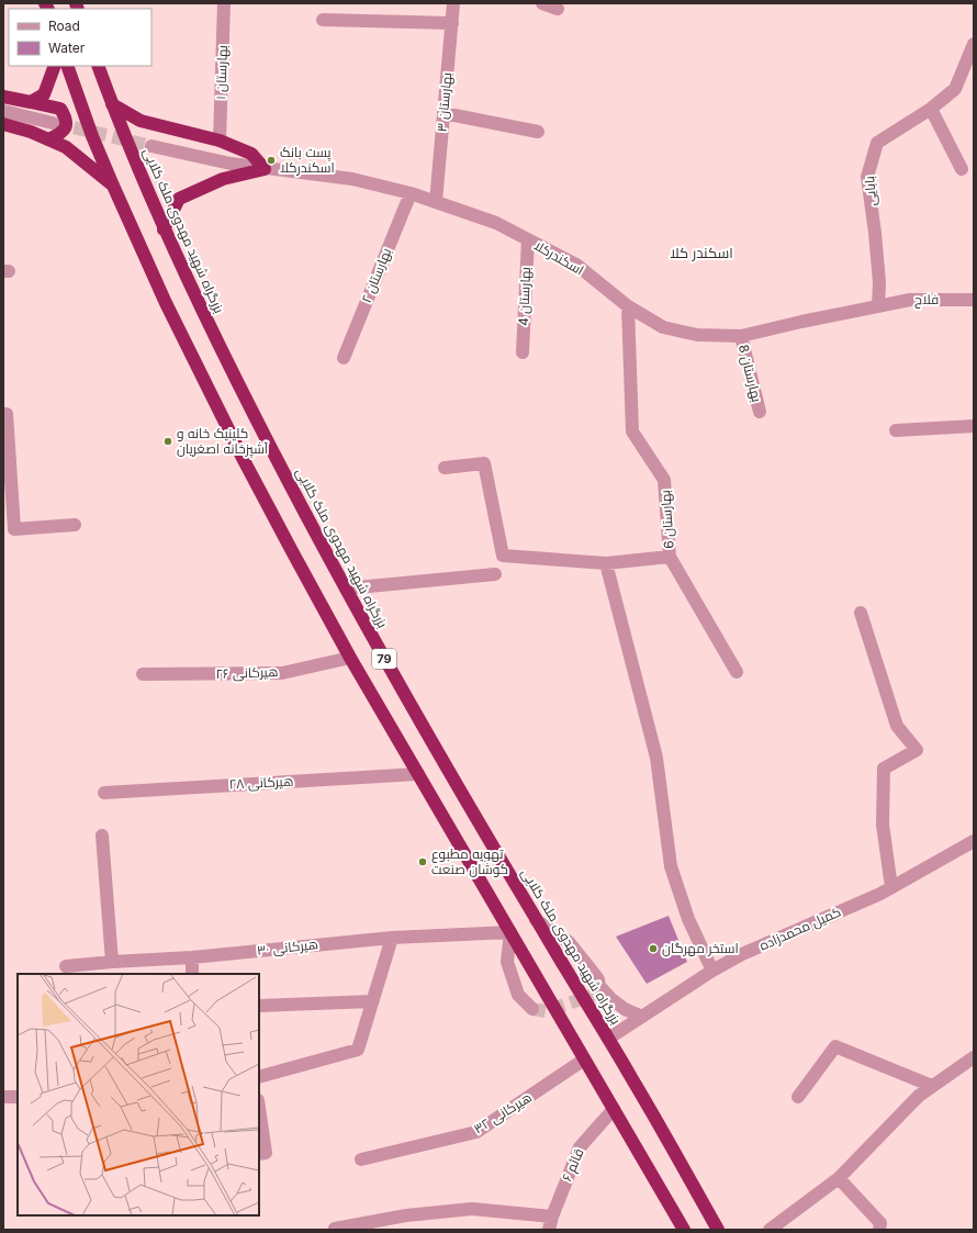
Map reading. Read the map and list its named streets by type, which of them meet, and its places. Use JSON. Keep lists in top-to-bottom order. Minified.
{"streets":{"highway":["بزرگراه شهید مهدوی ملک کلایی","79"],"street":["بهارستان ۱","بهارستان ۳","بابایی","اسکندرکلا","بهارستان ۲","بهارستان 4","فلاح","بهارستان 8","بهارستان 6","هیرکانی ۲۶","هیرکانی ۲۸","کمیل محمدزاده","هیرکانی ۳۰","هیرکانی ۳۲","قائم ۶"]},"crossings":[["بهارستان ۳","اسکندرکلا"],["بابایی","اسکندرکلا"],["بابایی","فلاح"],["بزرگراه شهید مهدوی ملک کلایی","کمیل محمدزاده"],["اسکندرکلا","بهارستان ۲"],["اسکندرکلا","بهارستان 4"],["اسکندرکلا","فلاح"],["اسکندرکلا","بهارستان 8"],["اسکندرکلا","بهارستان 6"],["79","هیرکانی ۲۶"],["79","هیرکانی ۲۸"],["79","هیرکانی ۳۰"],["79","هیرکانی ۳۲"],["79","قائم ۶"]],"districts":["اسکندر کلا"],"places":["پست بانک اسکندرکلا","کلینیک خانه و آشپزخانه اصغریان","تهویه مطبوع کوشان صنعت","استخر مهرگان"],"legend":["Road","Water"]}
